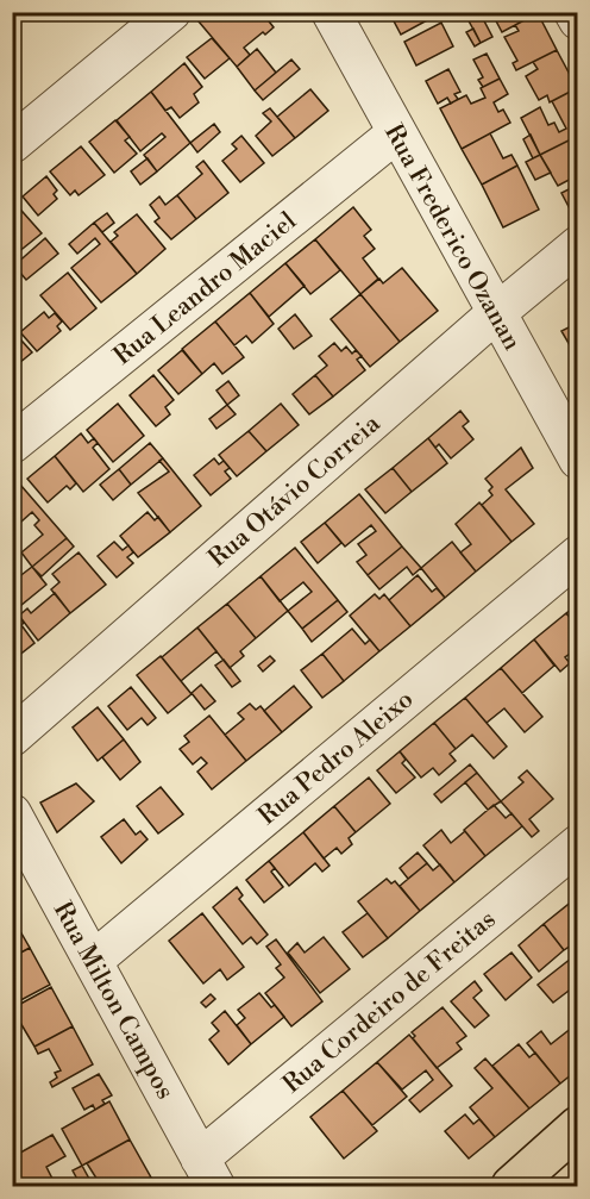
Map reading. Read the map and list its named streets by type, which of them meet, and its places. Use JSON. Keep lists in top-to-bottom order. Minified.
{"streets":{"street":["Rua Frederico Ozanan","Rua Leandro Maciel","Rua Otávio Correia","Rua Pedro Aleixo","Rua Milton Campos","Rua Cordeiro de Freitas"]},"crossings":[["Rua Frederico Ozanan","Rua Leandro Maciel"],["Rua Frederico Ozanan","Rua Otávio Correia"],["Rua Pedro Aleixo","Rua Milton Campos"],["Rua Milton Campos","Rua Cordeiro de Freitas"]]}
